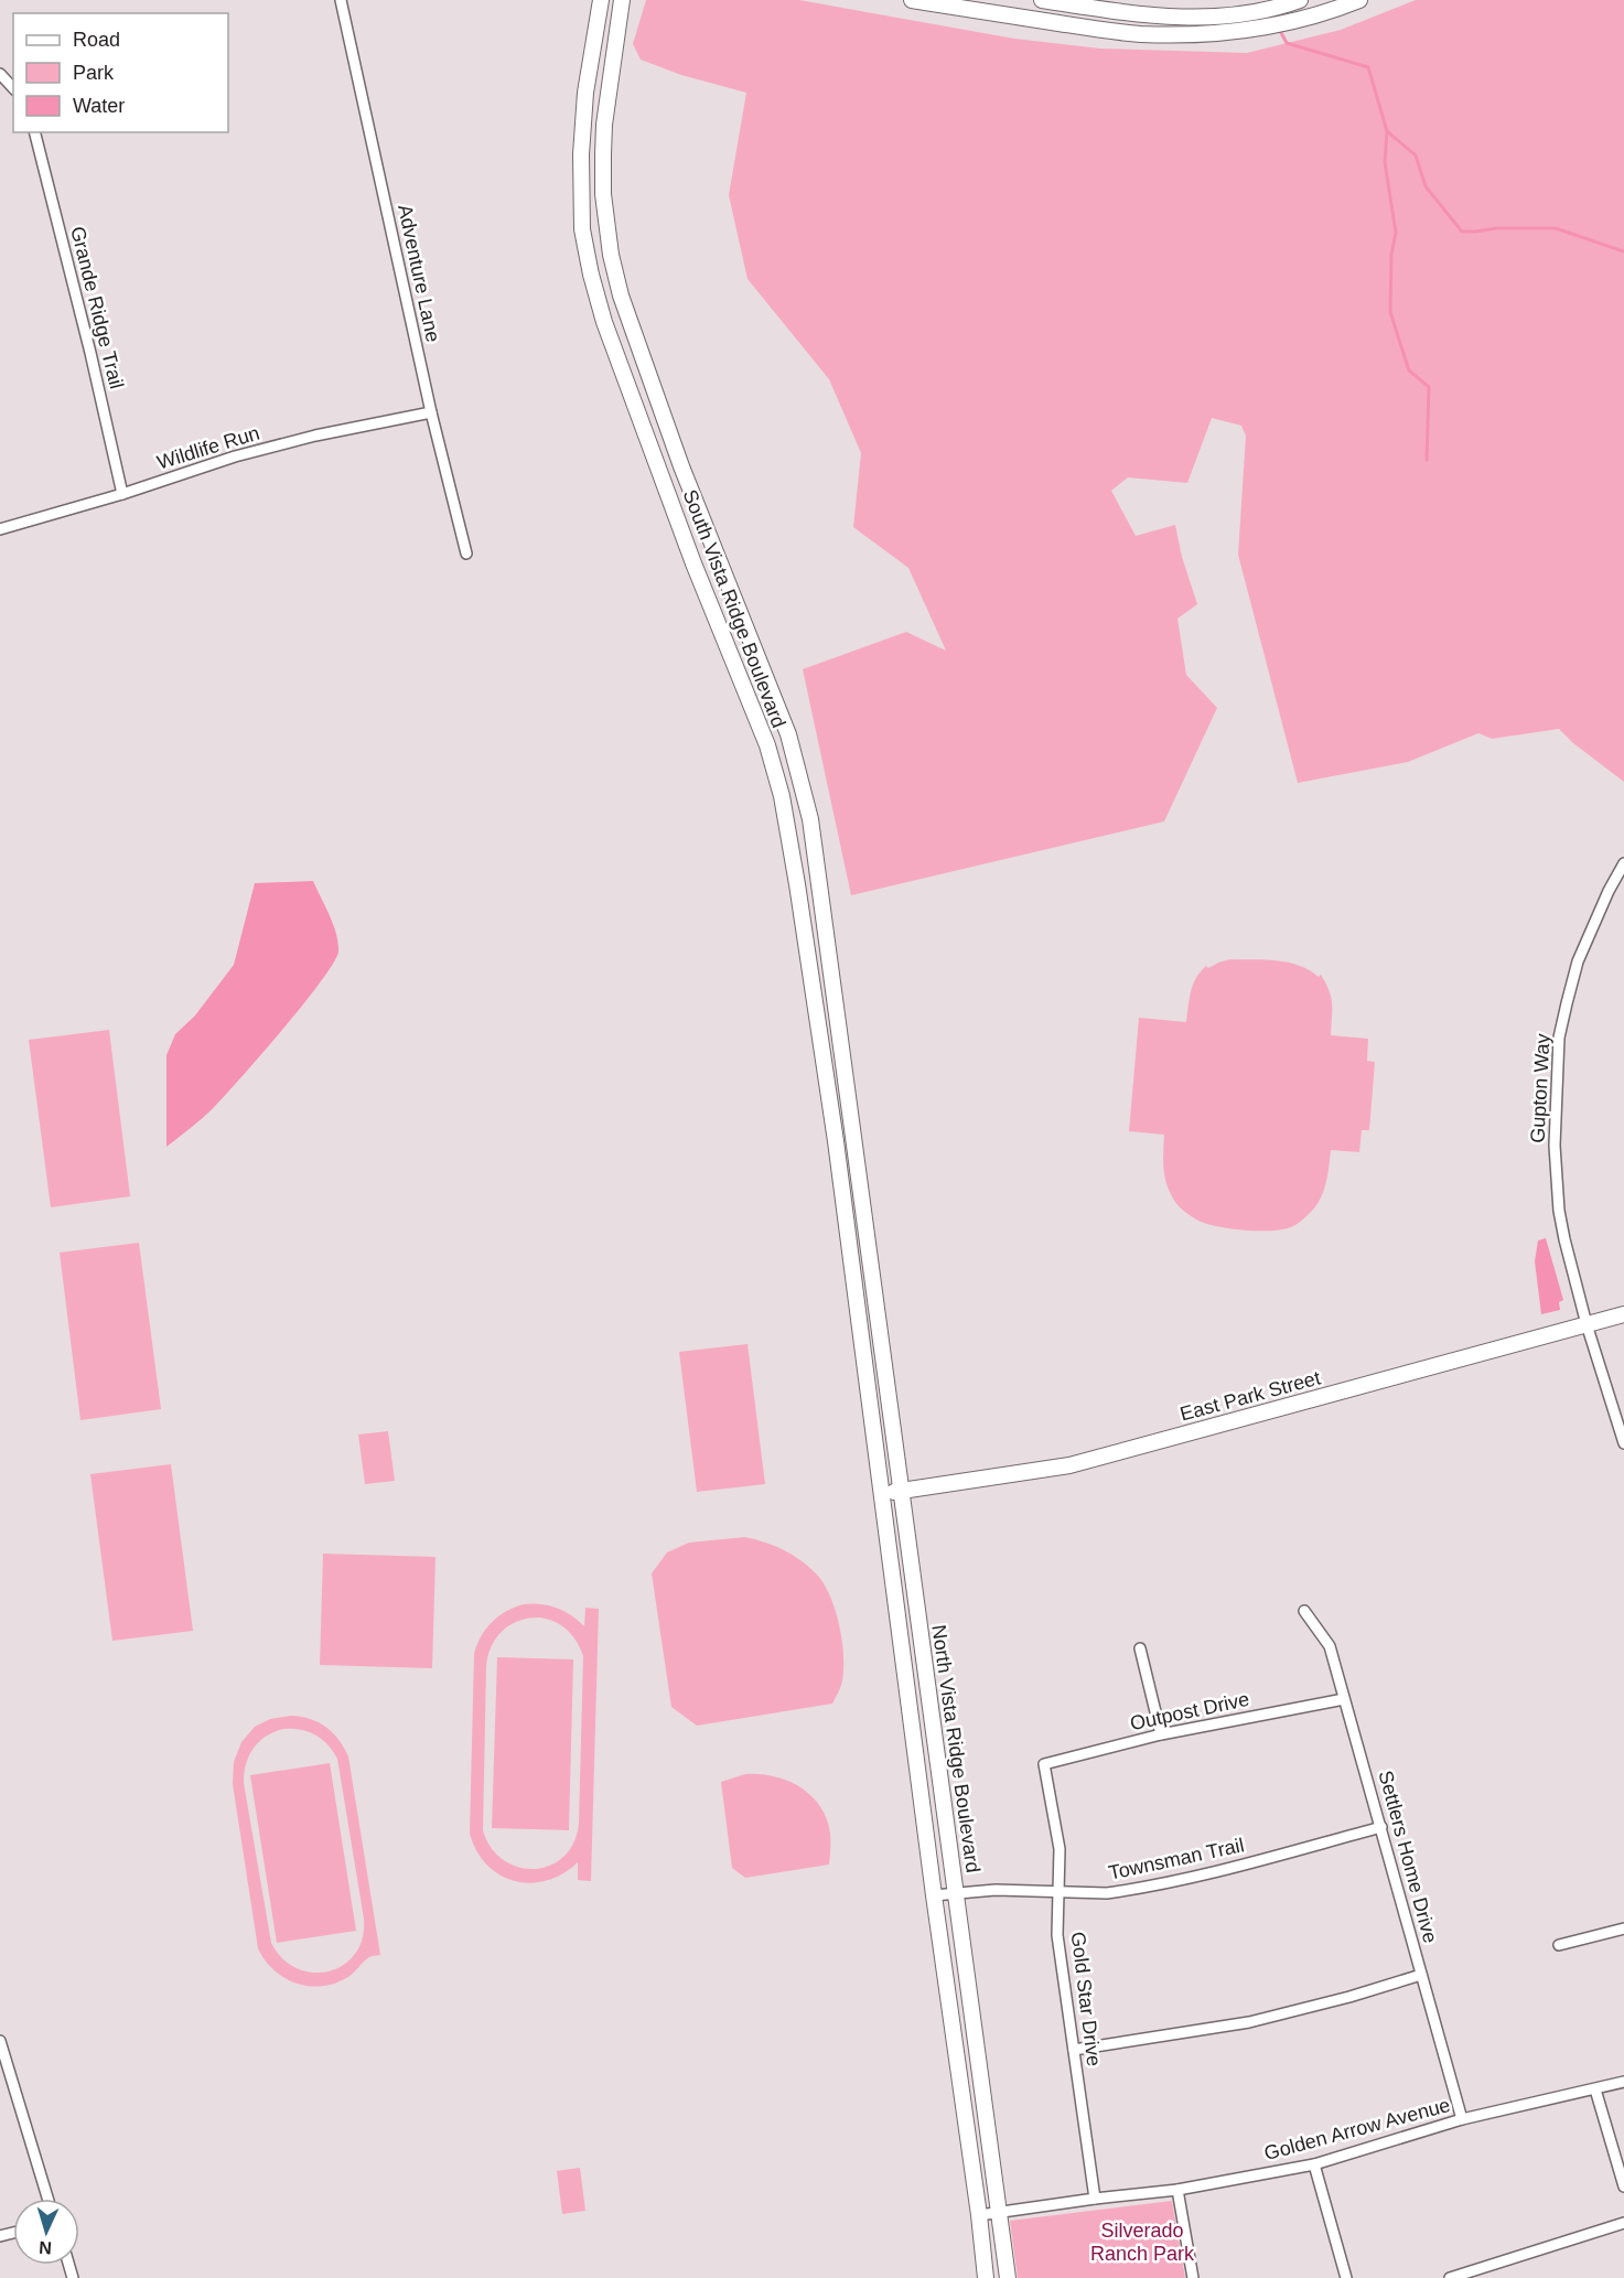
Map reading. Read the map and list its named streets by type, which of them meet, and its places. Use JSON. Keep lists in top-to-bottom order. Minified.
{"streets":{"street":["Adventure Lane","Grande Ridge Trail","Wildlife Run","South Vista Ridge Boulevard","Gupton Way","East Park Street","Outpost Drive","North Vista Ridge Boulevard","Settlers Home Drive","Townsman Trail","Gold Star Drive","Golden Arrow Avenue"]},"crossings":[["Adventure Lane","Wildlife Run"],["Grande Ridge Trail","Wildlife Run"],["South Vista Ridge Boulevard","North Vista Ridge Boulevard"],["Gupton Way","East Park Street"],["East Park Street","North Vista Ridge Boulevard"],["Outpost Drive","Settlers Home Drive"],["Outpost Drive","Gold Star Drive"],["North Vista Ridge Boulevard","Townsman Trail"],["North Vista Ridge Boulevard","Golden Arrow Avenue"],["Settlers Home Drive","Townsman Trail"],["Settlers Home Drive","Golden Arrow Avenue"],["Townsman Trail","Gold Star Drive"],["Gold Star Drive","Golden Arrow Avenue"]],"parks":["Silverado Ranch Park"],"legend":["Road","Park","Water"],"north":"bottom"}
